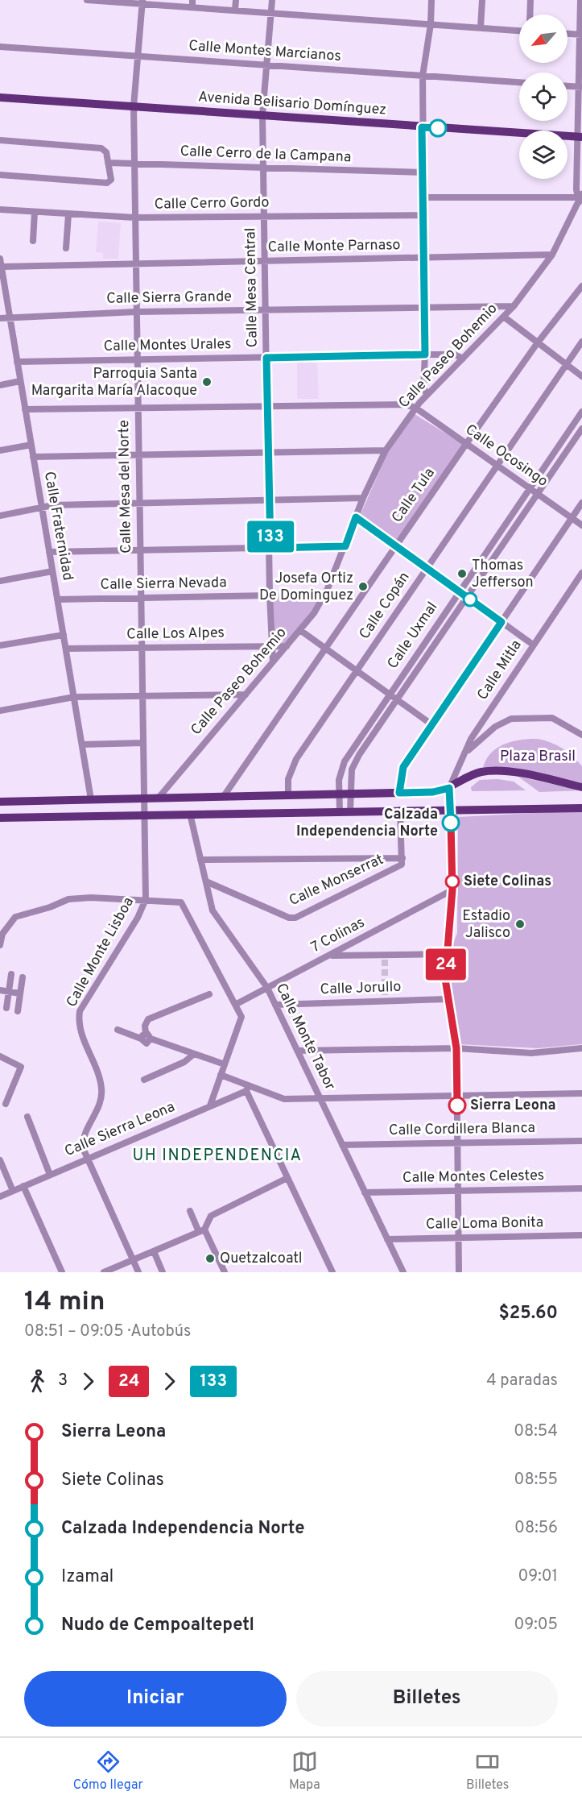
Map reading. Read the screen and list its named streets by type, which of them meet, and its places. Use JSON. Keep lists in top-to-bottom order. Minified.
{"streets":{"main road":["Avenida Belisario Domínguez"],"street":["Calle Montes Marcianos","Calle Cerro de la Campana","Calle Cerro Gordo","Calle Monte Parnaso","Calle Mesa Central","Calle Sierra Grande","Calle Montes Urales","Calle Paseo Bohemio","Calle Ocosingo","Calle Mesa del Norte","Calle Tula","Calle Fraternidad","Calle Sierra Nevada","Calle Copán","Calle Los Alpes","Calle Uxmal","Calle Mitla","Calle Monserrat","7 Colinas","Calle Monte Lisboa","Calle Jorullo","Calle Monte Tabor","Calle Sierra Leona","Calle Cordillera Blanca","Calle Montes Celestes","Calle Loma Bonita"]},"crossings":[["Calle Montes Marcianos","Calle Mesa Central"],["Calle Montes Marcianos","Calle Mesa del Norte"],["Avenida Belisario Domínguez","Calle Mesa Central"],["Avenida Belisario Domínguez","Calle Mesa del Norte"],["Calle Cerro de la Campana","Calle Mesa Central"],["Calle Cerro de la Campana","Calle Mesa del Norte"],["Calle Cerro Gordo","Calle Mesa Central"],["Calle Cerro Gordo","Calle Mesa del Norte"],["Calle Monte Parnaso","Calle Mesa Central"],["Calle Monte Parnaso","Calle Paseo Bohemio"],["Calle Monte Parnaso","Calle Mesa del Norte"],["Calle Monte Parnaso","Calle Fraternidad"],["Calle Mesa Central","Calle Sierra Grande"],["Calle Mesa Central","Calle Montes Urales"],["Calle Mesa Central","Calle Paseo Bohemio"],["Calle Mesa Central","Calle Sierra Nevada"],["Calle Mesa Central","Calle Los Alpes"],["Calle Sierra Grande","Calle Paseo Bohemio"],["Calle Sierra Grande","Calle Mesa del Norte"],["Calle Sierra Grande","Calle Fraternidad"],["Calle Montes Urales","Calle Paseo Bohemio"],["Calle Montes Urales","Calle Mesa del Norte"],["Calle Montes Urales","Calle Fraternidad"],["Calle Paseo Bohemio","Calle Ocosingo"],["Calle Paseo Bohemio","Calle Los Alpes"],["Calle Ocosingo","Calle Tula"],["Calle Ocosingo","Calle Copán"],["Calle Ocosingo","Calle Uxmal"],["Calle Mesa del Norte","Calle Sierra Nevada"],["Calle Mesa del Norte","Calle Los Alpes"],["Calle Mesa del Norte","Calle Monte Lisboa"],["Calle Fraternidad","Calle Sierra Nevada"],["Calle Fraternidad","Calle Los Alpes"],["Calle Monserrat","Calle Monte Tabor"],["7 Colinas","Calle Monte Tabor"],["Calle Monte Lisboa","Calle Sierra Leona"],["Calle Jorullo","Calle Monte Tabor"],["Calle Monte Tabor","Calle Cordillera Blanca"],["Calle Monte Tabor","Calle Montes Celestes"],["Calle Monte Tabor","Calle Loma Bonita"]],"districts":["UH INDEPENDENCIA"],"parks":["Plaza Brasil"],"places":["Parroquia Santa Margarita María Alacoque","Thomas Jefferson","Josefa Ortiz De Dominguez","Calzada Independencia Norte","Siete Colinas","Estadio Jalisco","Sierra Leona","Quetzalcoatl"],"lines":["bus line 133","bus line 24"],"north":"bottom left","page":{"on_map":["24","133"],"heading":["14 min","08:51 – 09:05 · Autobús","$25.60"],"legs":["3","24","133","4 paradas"],"list":[{"name":"Sierra Leona","value":"08:54"},{"name":"Siete Colinas","value":"08:55"},{"name":"Calzada Independencia Norte","value":"08:56"},{"name":"Izamal","value":"09:01"},{"name":"Nudo de Cempoaltepetl","value":"09:05"}],"buttons":["Iniciar","Billetes"],"tabs":["Cómo llegar","Mapa","Billetes"]}}
